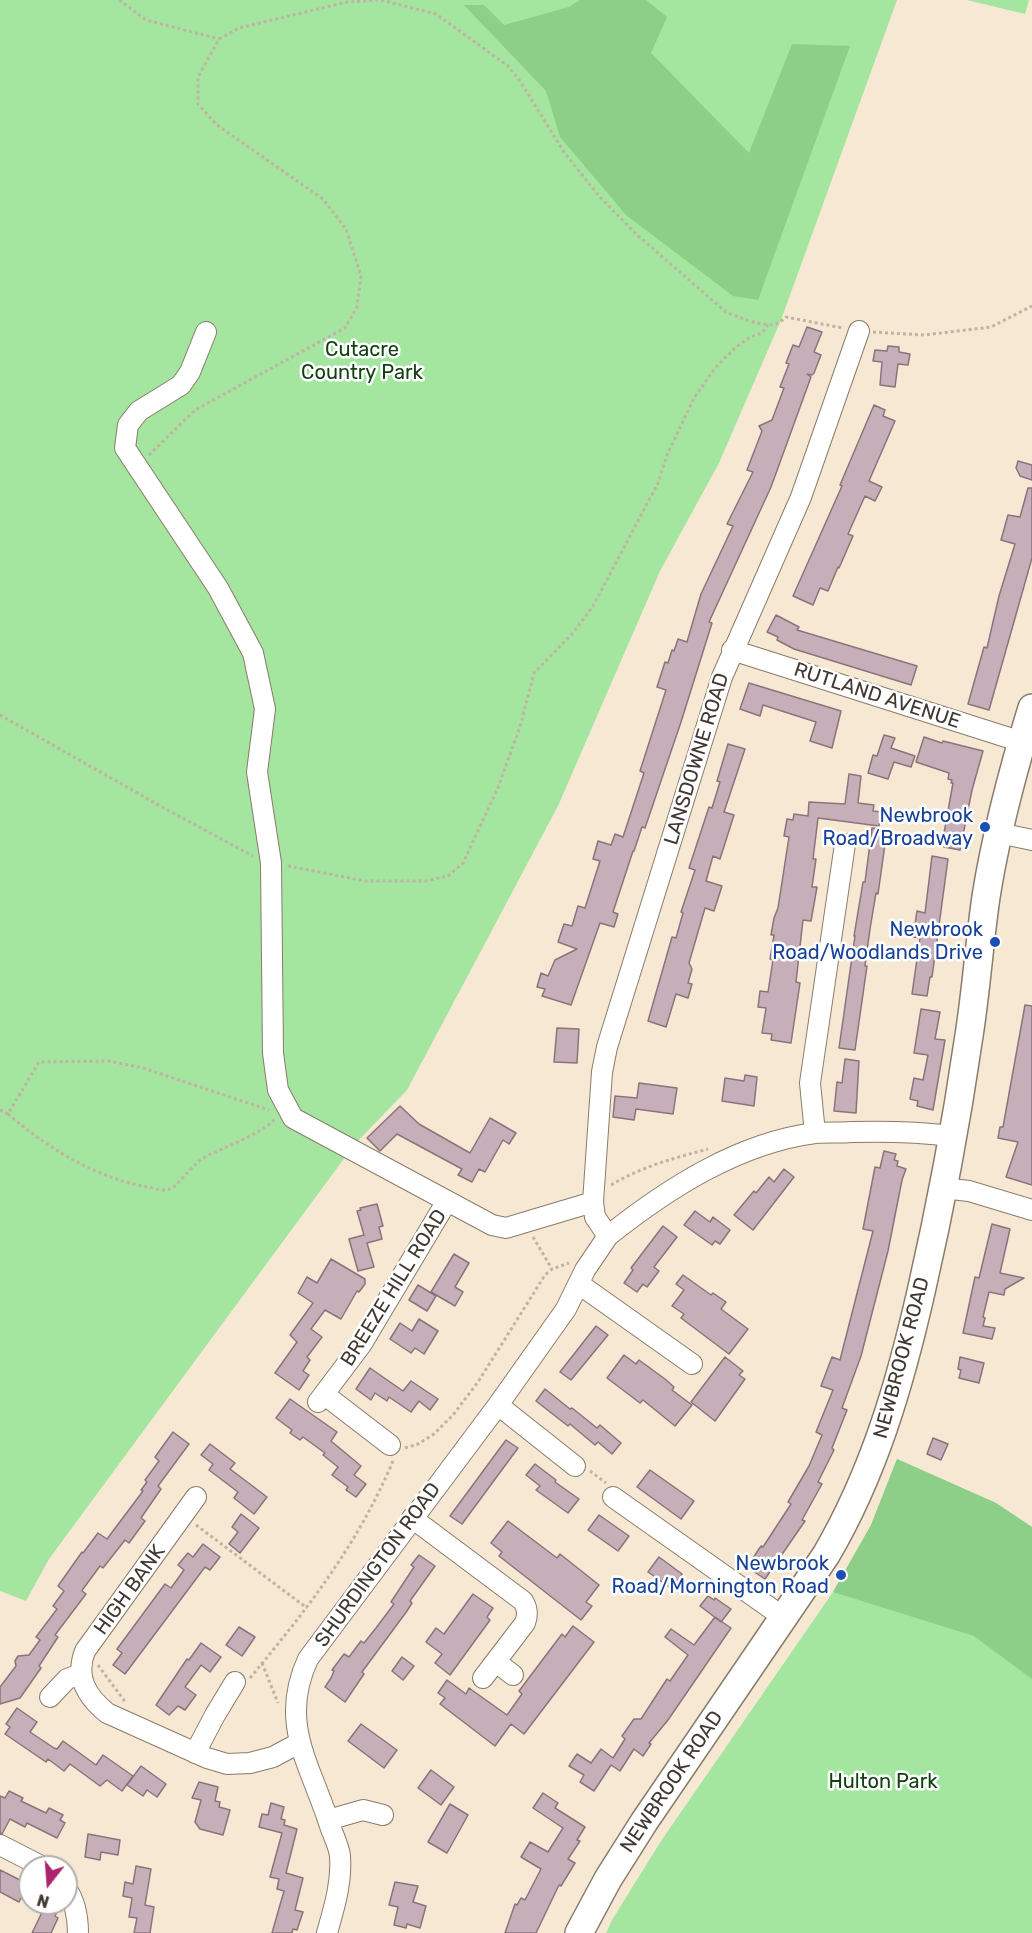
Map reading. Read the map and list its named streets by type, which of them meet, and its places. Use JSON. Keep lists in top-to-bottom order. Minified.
{"streets":{"highway":["NEWBROOK ROAD"],"street":["RUTLAND AVENUE","LANSDOWNE ROAD","BREEZE HILL ROAD","SHURDINGTON ROAD","HIGH BANK"]},"crossings":[["RUTLAND AVENUE","LANSDOWNE ROAD"],["RUTLAND AVENUE","NEWBROOK ROAD"],["LANSDOWNE ROAD","BREEZE HILL ROAD"]],"parks":["Cutacre Country Park","Hulton Park"],"places":["Newbrook Road/Broadway","Newbrook Road/Woodlands Drive","Newbrook Road/Mornington Road"],"north":"bottom"}
